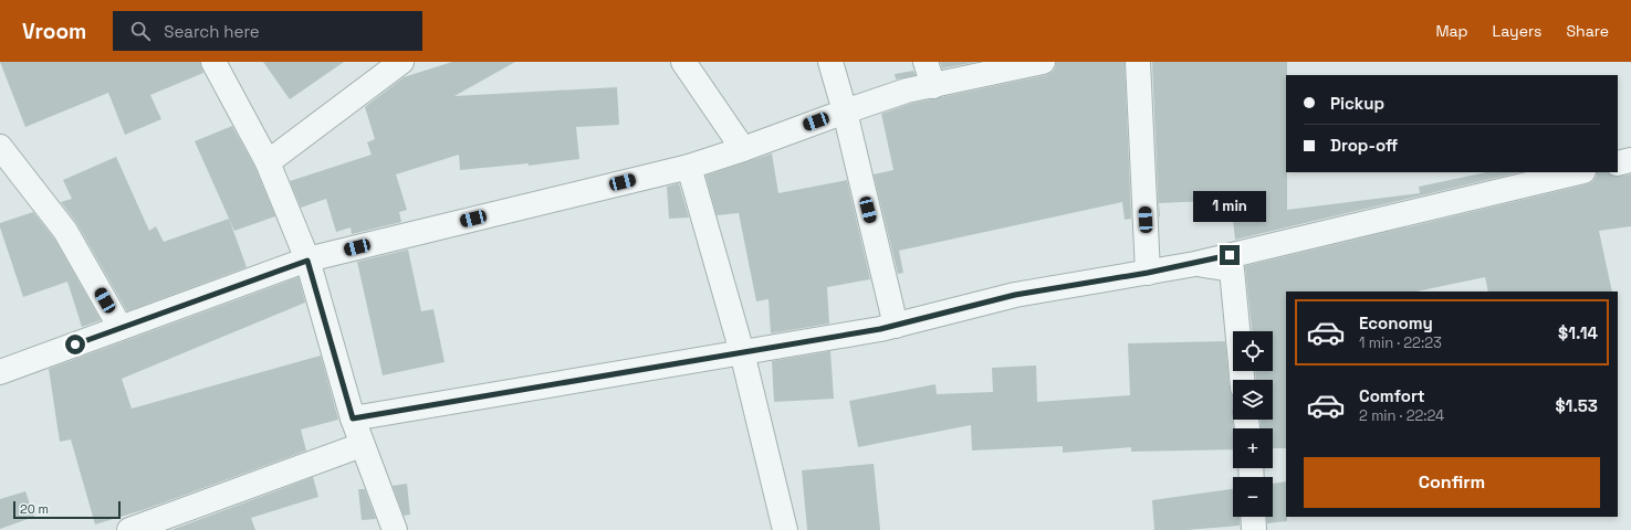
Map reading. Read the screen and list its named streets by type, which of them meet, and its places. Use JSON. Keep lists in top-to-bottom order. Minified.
{"scale_bar":"20 m","page":{"header":"Vroom","search":"Search here","nav":["Map","Layers","Share"],"banner":["Pickup","Drop-off"],"bubble":"1 min","list":[{"name":"Economy","note":"1 min · 22:23","value":"$1.14"},{"name":"Comfort","note":"2 min · 22:24","value":"$1.53"}],"map_buttons":["+","−"],"buttons":"Confirm","scale":"20 m"}}
